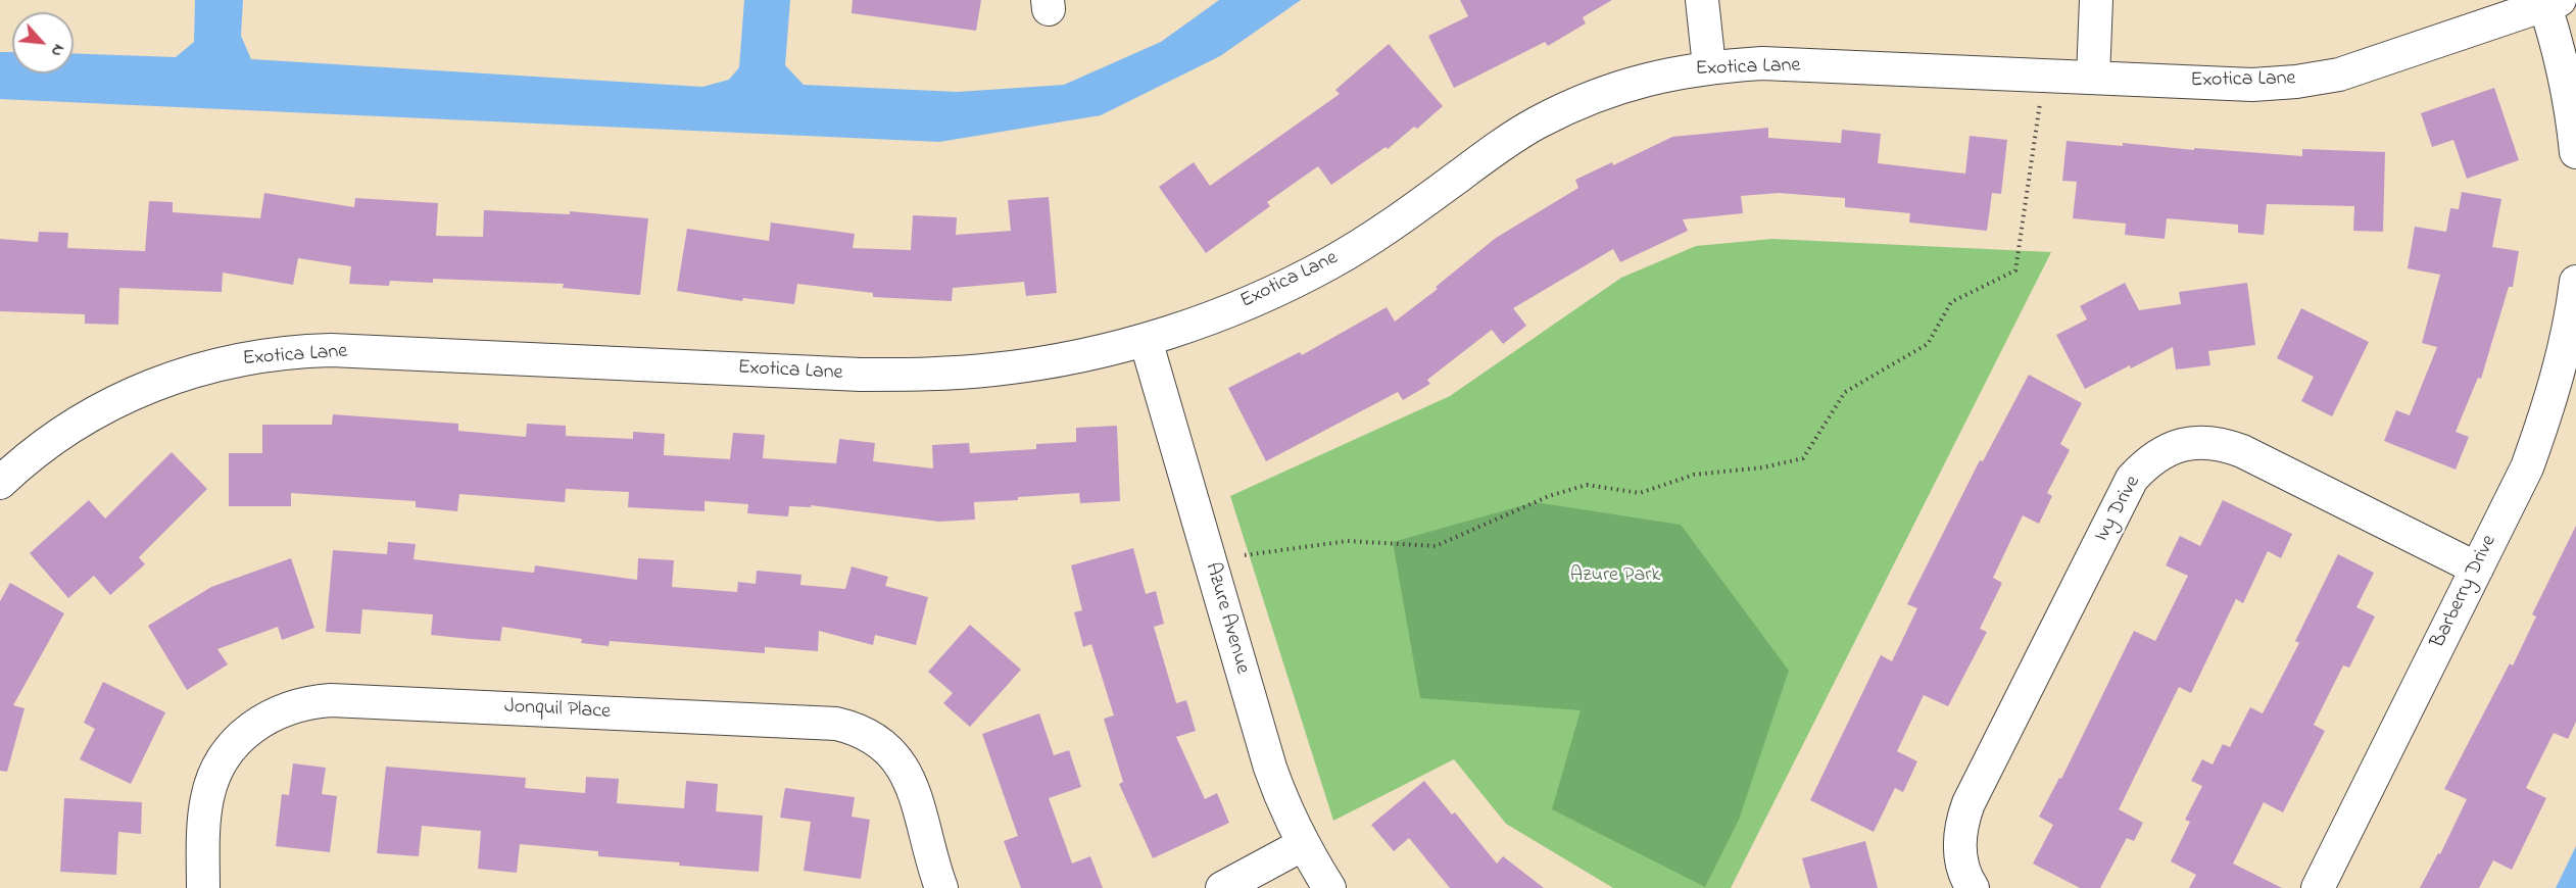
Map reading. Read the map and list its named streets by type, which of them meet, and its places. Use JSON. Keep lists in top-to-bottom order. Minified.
{"streets":{"street":["Exotica Lane","Ivy Drive","Barberry Drive","Azure Avenue","Jonquil Place"]},"crossings":[["Exotica Lane","Azure Avenue"],["Ivy Drive","Barberry Drive"]],"parks":["Azure Park"],"north":"bottom right"}
